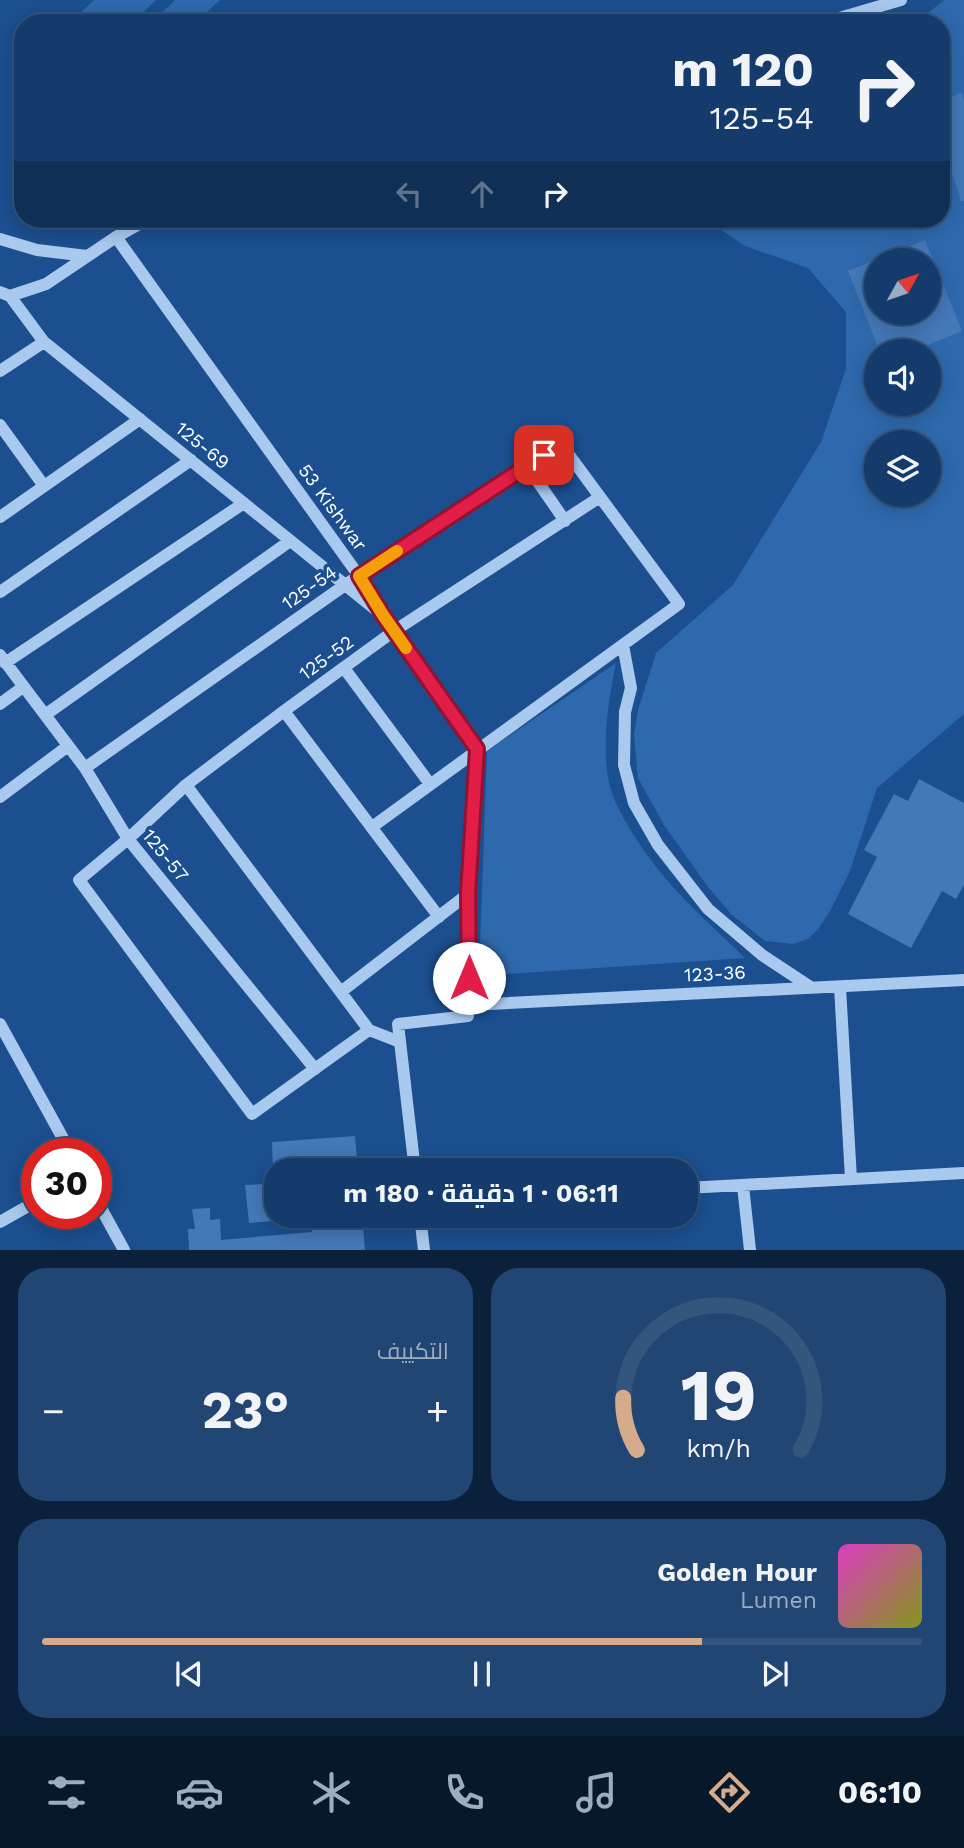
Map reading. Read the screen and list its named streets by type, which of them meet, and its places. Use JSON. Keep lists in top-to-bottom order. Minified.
{"streets":{"street":["125-69","53 Kishwar","125-54","125-52","125-57","123-36"]},"crossings":[["125-69","53 Kishwar"],["125-69","125-54"],["53 Kishwar","125-54"],["53 Kishwar","125-52"],["125-54","125-52"],["125-54","125-57"],["125-52","125-57"]],"north":"top right","page":{"turn":["120 m","125-54"],"limit":"30","trip":"06:11 · 1 دقيقة · 180 m","tile":"التكييف","heat":["−","23°","+"],"song":["Golden Hour","Lumen"],"tabs":"06:10","gauge":["19","km/h"]}}
